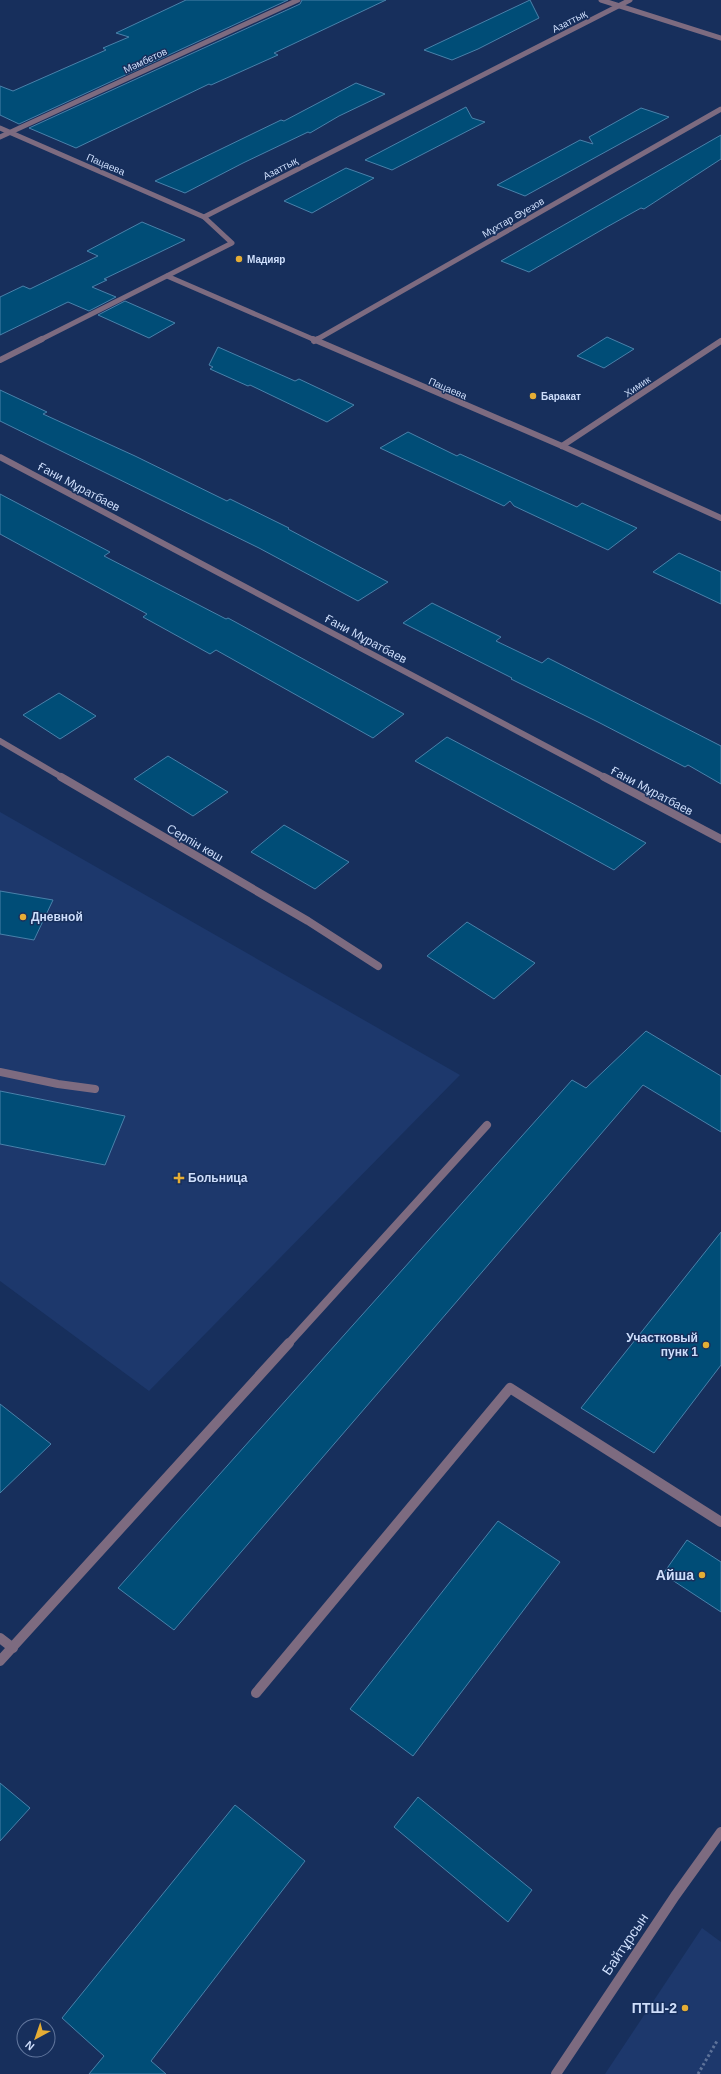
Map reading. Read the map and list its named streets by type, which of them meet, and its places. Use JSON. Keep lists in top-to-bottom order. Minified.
{"streets":{"street":["Азаттық","Мәмбетов","Пацаева","Мұхтар Әуезов","Химик","Ғани Мұратбаев","Серпін көш","Байтұрсын"]},"crossings":[["Азаттық","Пацаева"],["Мәмбетов","Пацаева"],["Пацаева","Мұхтар Әуезов"],["Пацаева","Химик"]],"places":{"other":["Мадияр","Баракат","Дневной","Участковый пунк 1","Айша","ПТШ-2"],"health":["Больница"]},"north":"bottom left"}
